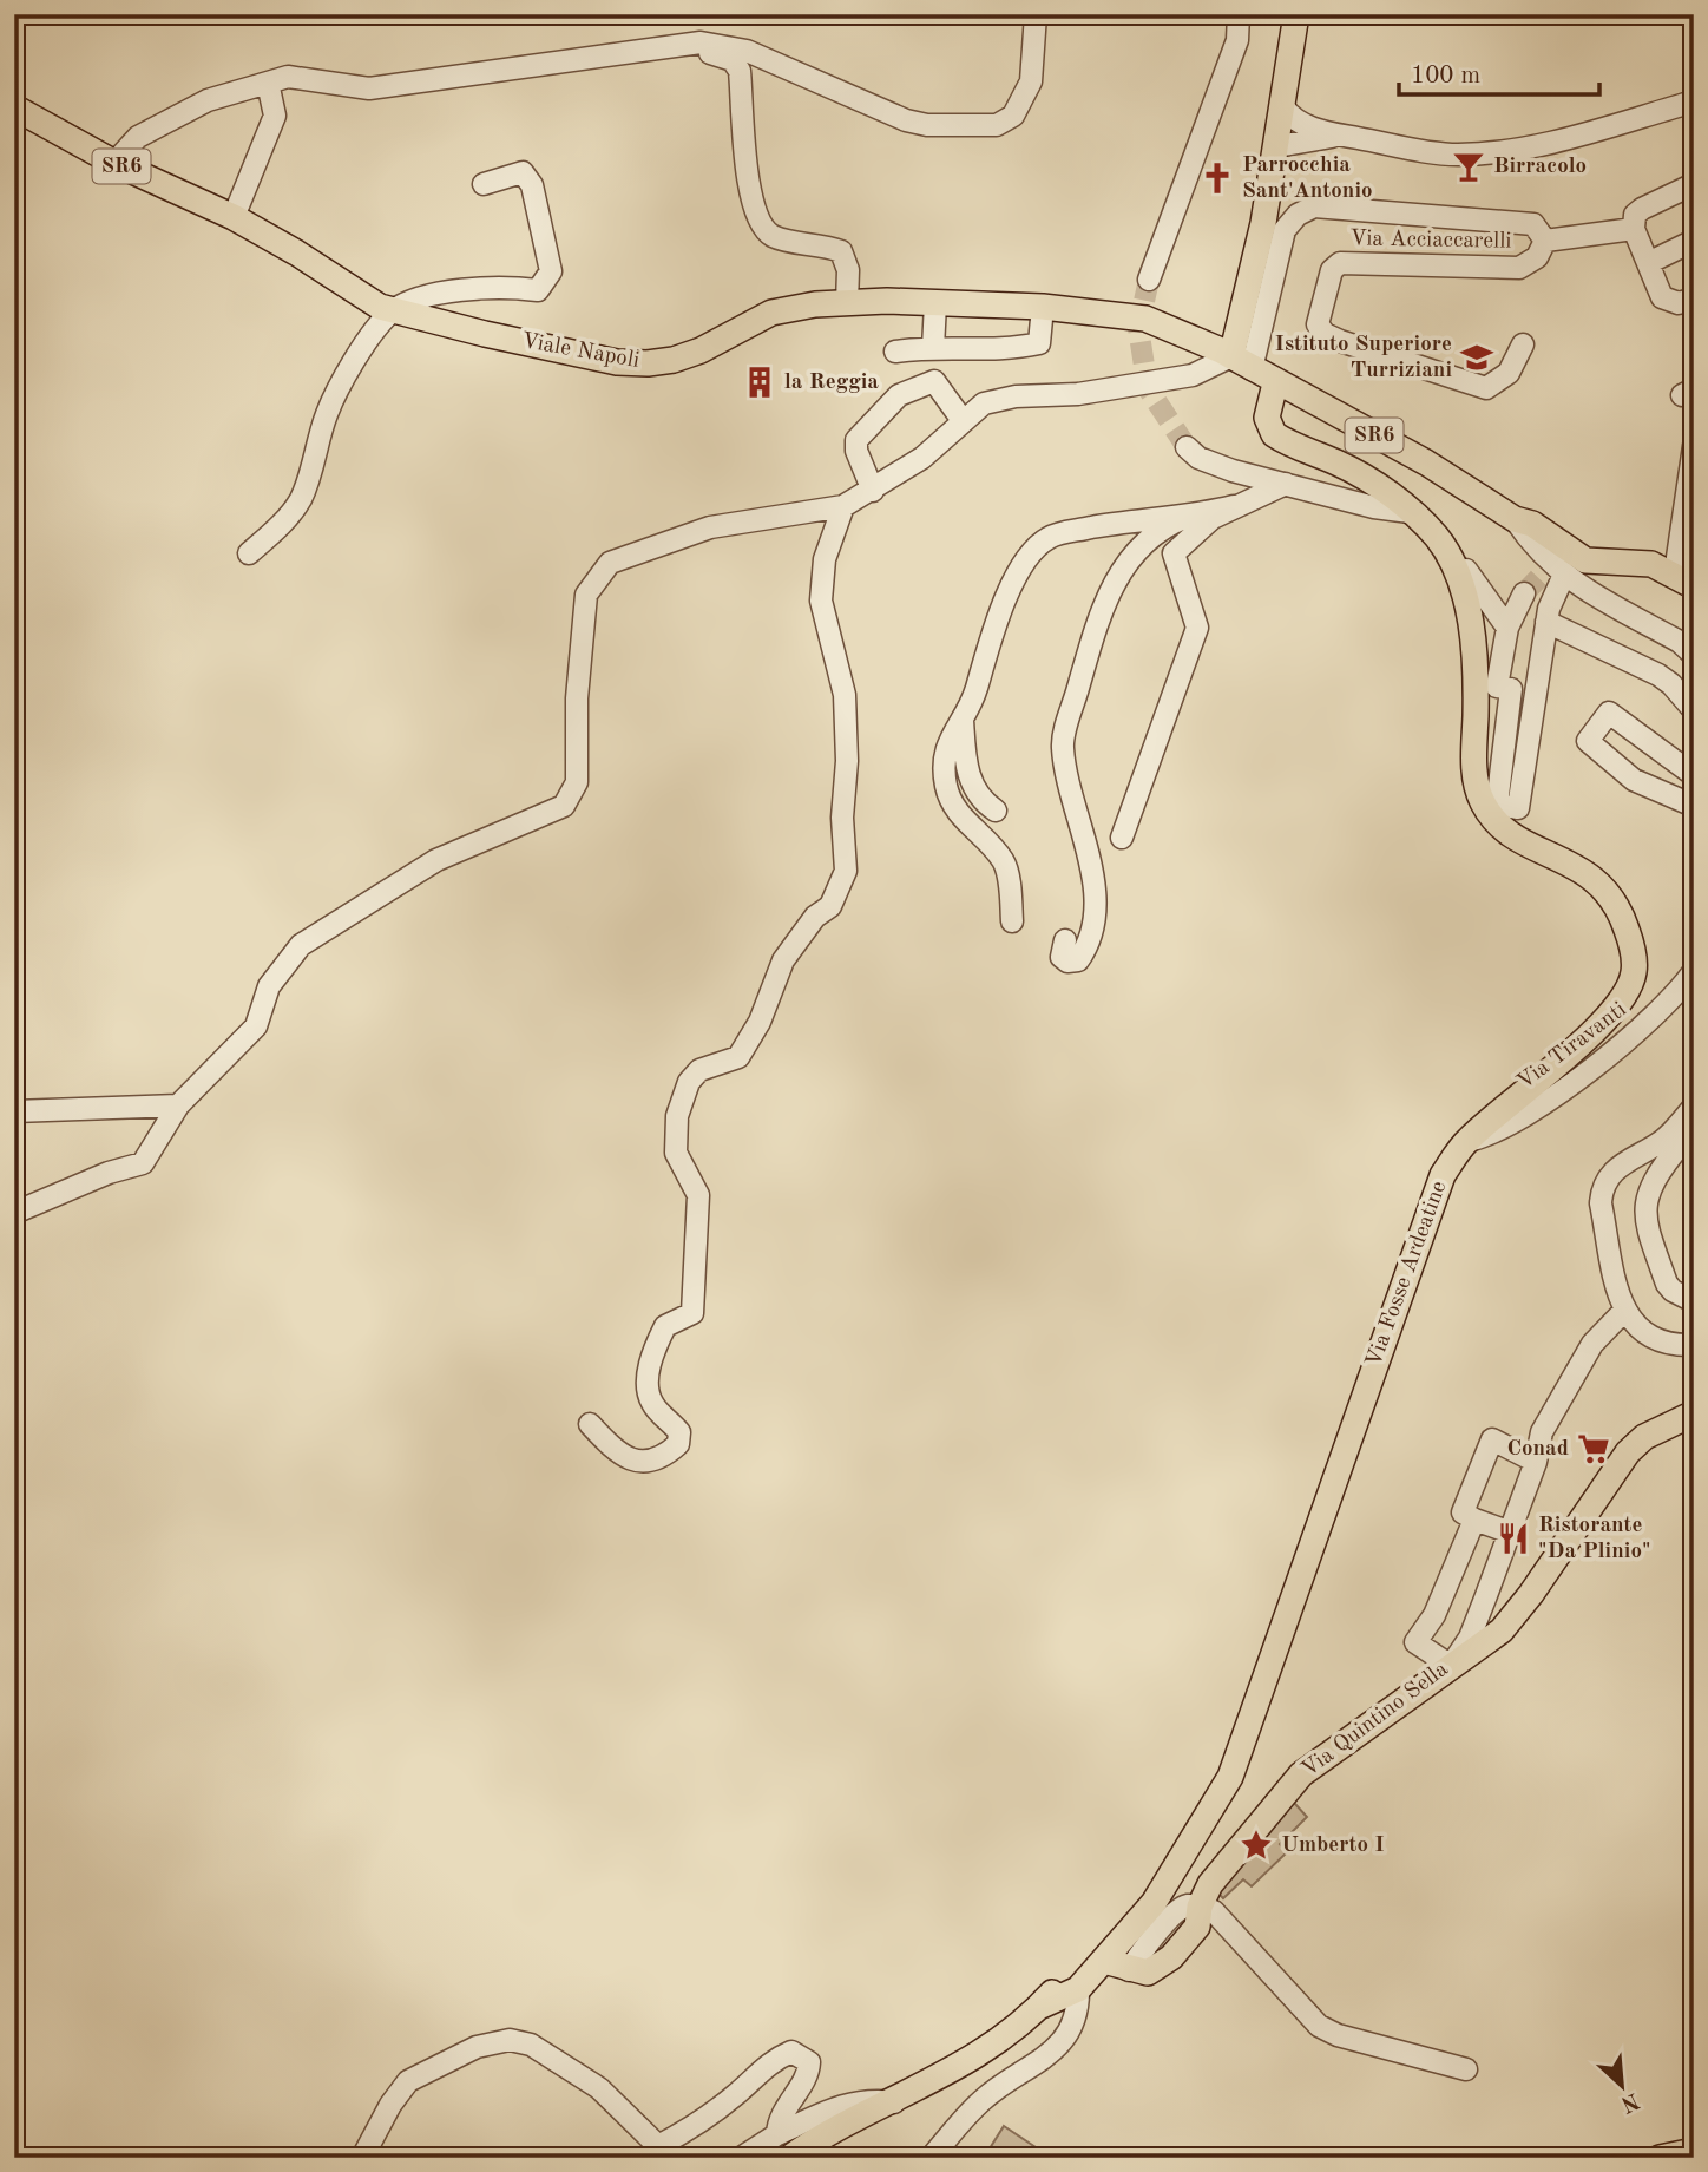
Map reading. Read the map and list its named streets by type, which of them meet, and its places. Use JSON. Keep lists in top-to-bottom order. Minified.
{"streets":{"main road":["SR6","Viale Napoli","Via Fosse Ardeatine","Via Quintino Sella"],"street":["Via Acciaccarelli","Via Tiravanti"]},"crossings":[["SR6","Via Acciaccarelli"],["SR6","Viale Napoli"],["SR6","Via Fosse Ardeatine"],["Via Acciaccarelli","Viale Napoli"],["Via Tiravanti","Via Fosse Ardeatine"],["Via Fosse Ardeatine","Via Quintino Sella"]],"places":{"bar":["Birracolo"],"church":["Parrocchia Sant'Antonio"],"school or university":["Istituto Superiore Turriziani"],"building":["la Reggia"],"supermarket":["Conad"],"restaurant":["Ristorante \"Da Plinio\""],"place":["Umberto I"]},"scale_bar":"100 m","north":"bottom right"}
